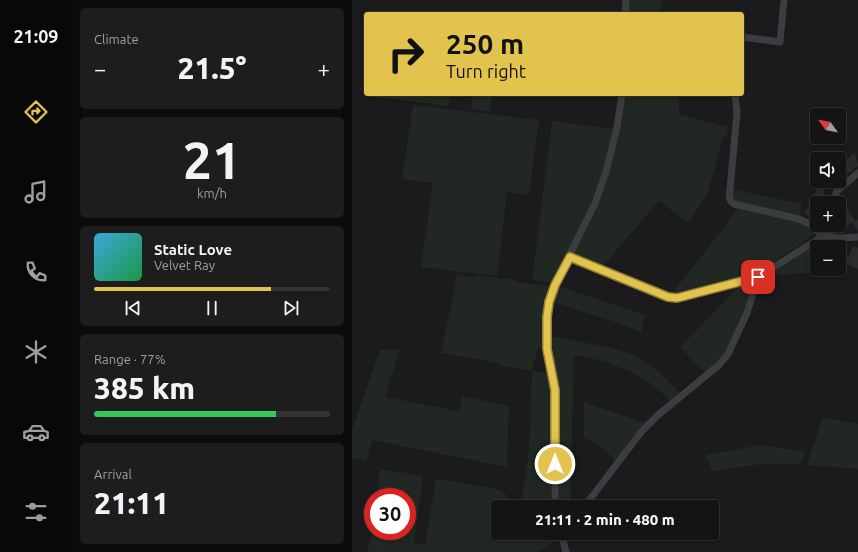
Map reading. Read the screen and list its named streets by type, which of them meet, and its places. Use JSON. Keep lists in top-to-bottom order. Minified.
{"north":"top left","page":{"tabs":"21:09","tile":["Climate",["21","km/h"],["Range · 77%","385 km"],["Arrival","21:11"]],"turn":["250 m","Turn right"],"heat":["−","21.5°","+"],"map_buttons":["+","−"],"song":["Static Love","Velvet Ray"],"limit":"30","trip":"21:11 · 2 min · 480 m"}}
